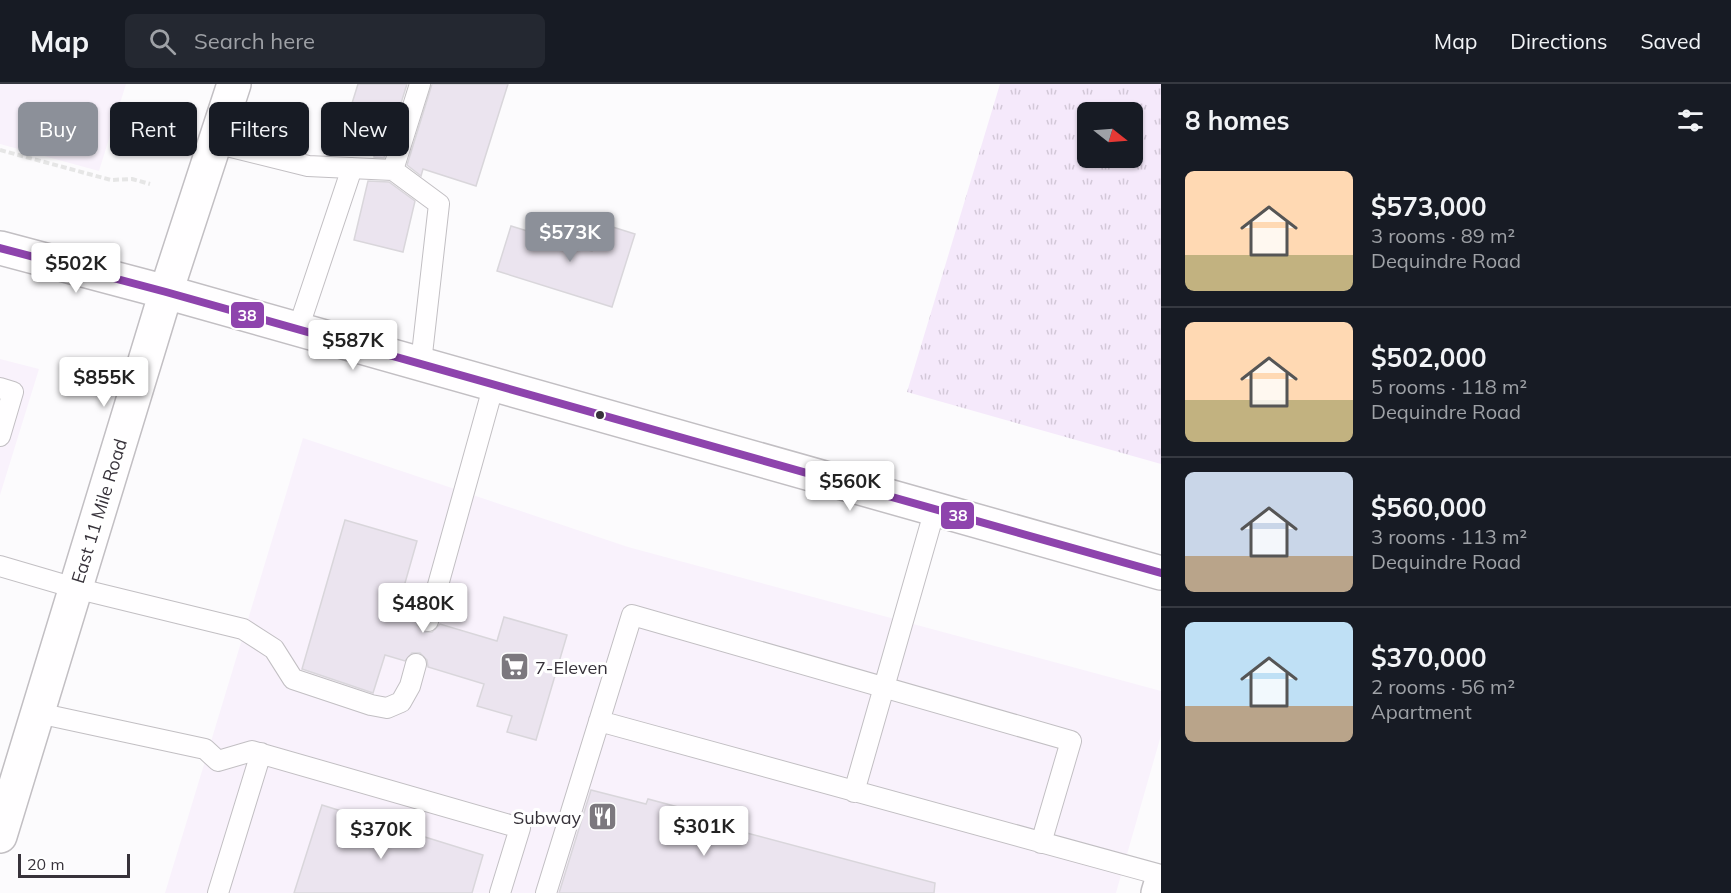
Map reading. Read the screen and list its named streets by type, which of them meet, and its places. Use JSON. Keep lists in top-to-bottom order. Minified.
{"streets":{"main road":["East 11 Mile Road"]},"places":{"supermarket":["7-Eleven"],"restaurant":["Subway"]},"lines":["transit line 38"],"scale_bar":"20 m","north":"right","page":{"header":"Map","search":"Search here","nav":["Map","Directions","Saved"],"heading":"8 homes","chip":["Buy","Rent","Filters","New"],"list":[{"name":"$573,000","note":"3 rooms · 89 m² · Dequindre Road"},{"name":"$502,000","note":"5 rooms · 118 m² · Dequindre Road"},{"name":"$560,000","note":"3 rooms · 113 m² · Dequindre Road"},{"name":"$370,000","note":"2 rooms · 56 m² · Apartment"}],"price":["$573K","$502K","$587K","$855K","$560K","$480K","$301K","$370K"],"scale":"20 m"}}
